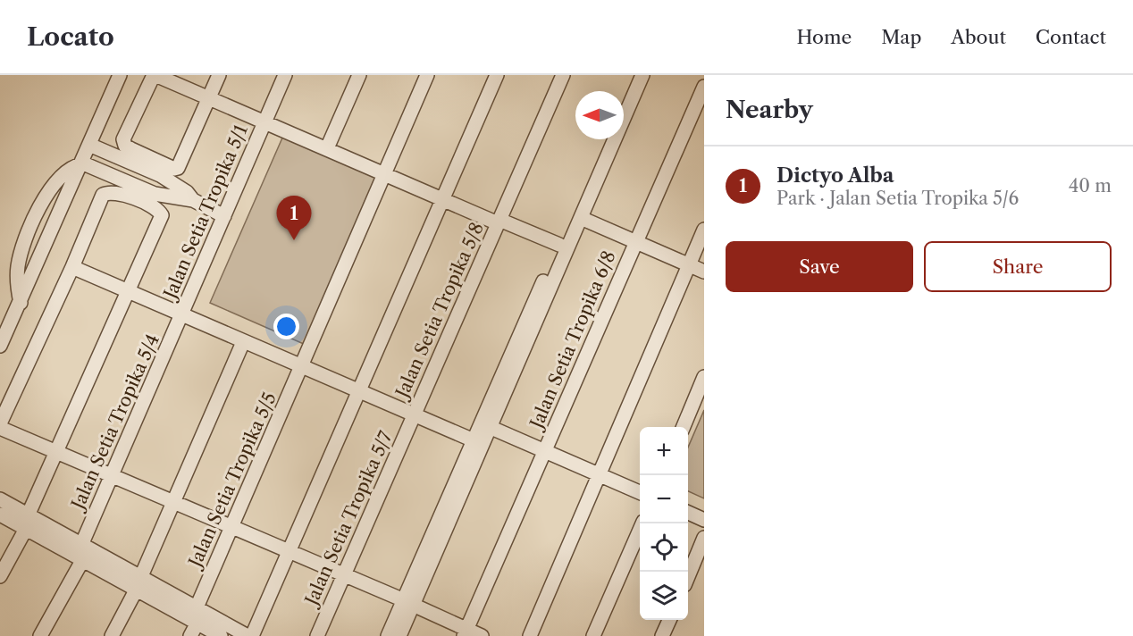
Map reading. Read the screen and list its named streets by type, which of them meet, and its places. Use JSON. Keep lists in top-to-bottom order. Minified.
{"streets":{"street":["Jalan Setia Tropika 5/1","Jalan Setia Tropika 5/8","Jalan Setia Tropika 6/8","Jalan Setia Tropika 5/4","Jalan Setia Tropika 5/5","Jalan Setia Tropika 5/7"]},"crossings":[["Jalan Setia Tropika 5/1","Jalan Setia Tropika 5/4"],["Jalan Setia Tropika 5/8","Jalan Setia Tropika 5/7"]],"north":"left","page":{"header":"Locato","nav":["Home","Map","About","Contact"],"heading":"Nearby","list":[{"mark":"1","name":"Dictyo Alba","note":"Park · Jalan Setia Tropika 5/6","value":"40 m"}],"pins":"1","buttons":["Save","Share"],"map_buttons":["+","−"]}}
